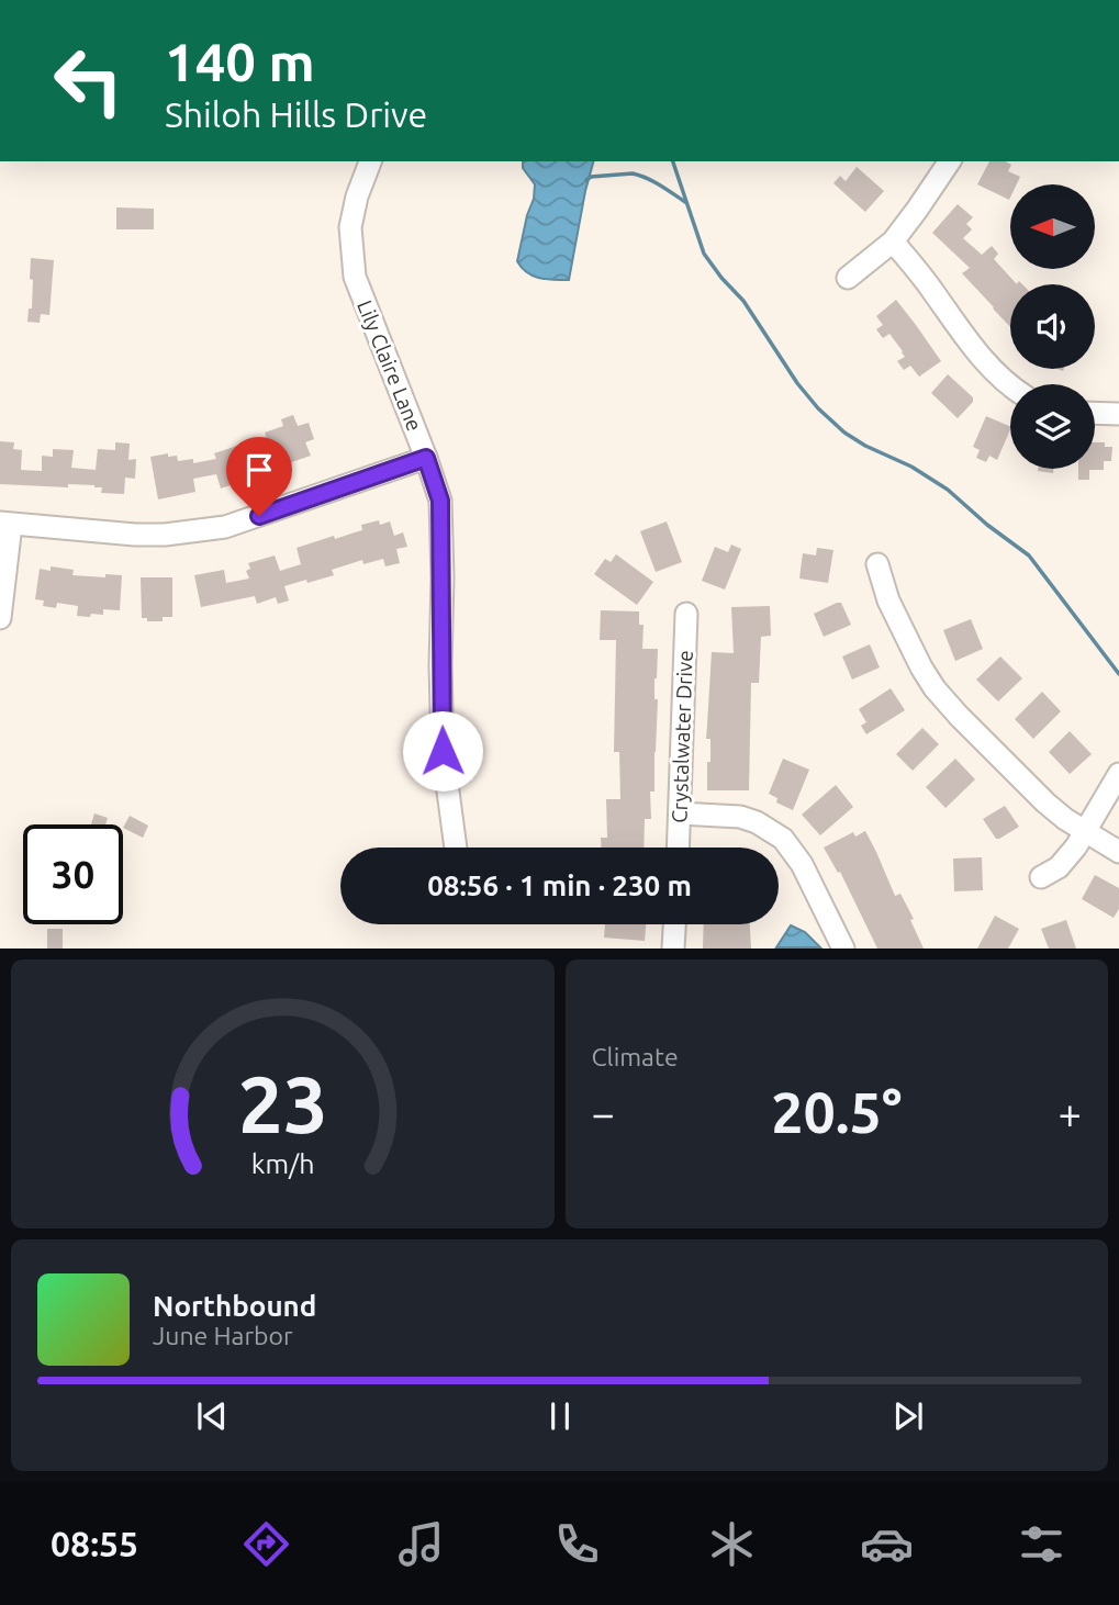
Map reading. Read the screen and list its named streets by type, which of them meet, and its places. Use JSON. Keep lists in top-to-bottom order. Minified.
{"streets":{"street":["Lily Claire Lane","Crystalwater Drive"]},"north":"left","page":{"turn":["140 m","Shiloh Hills Drive"],"limit":"30","trip":"08:56 · 1 min · 230 m","tile":"Climate","heat":["−","20.5°","+"],"song":["Northbound","June Harbor"],"tabs":"08:55","gauge":["23","km/h"]}}
